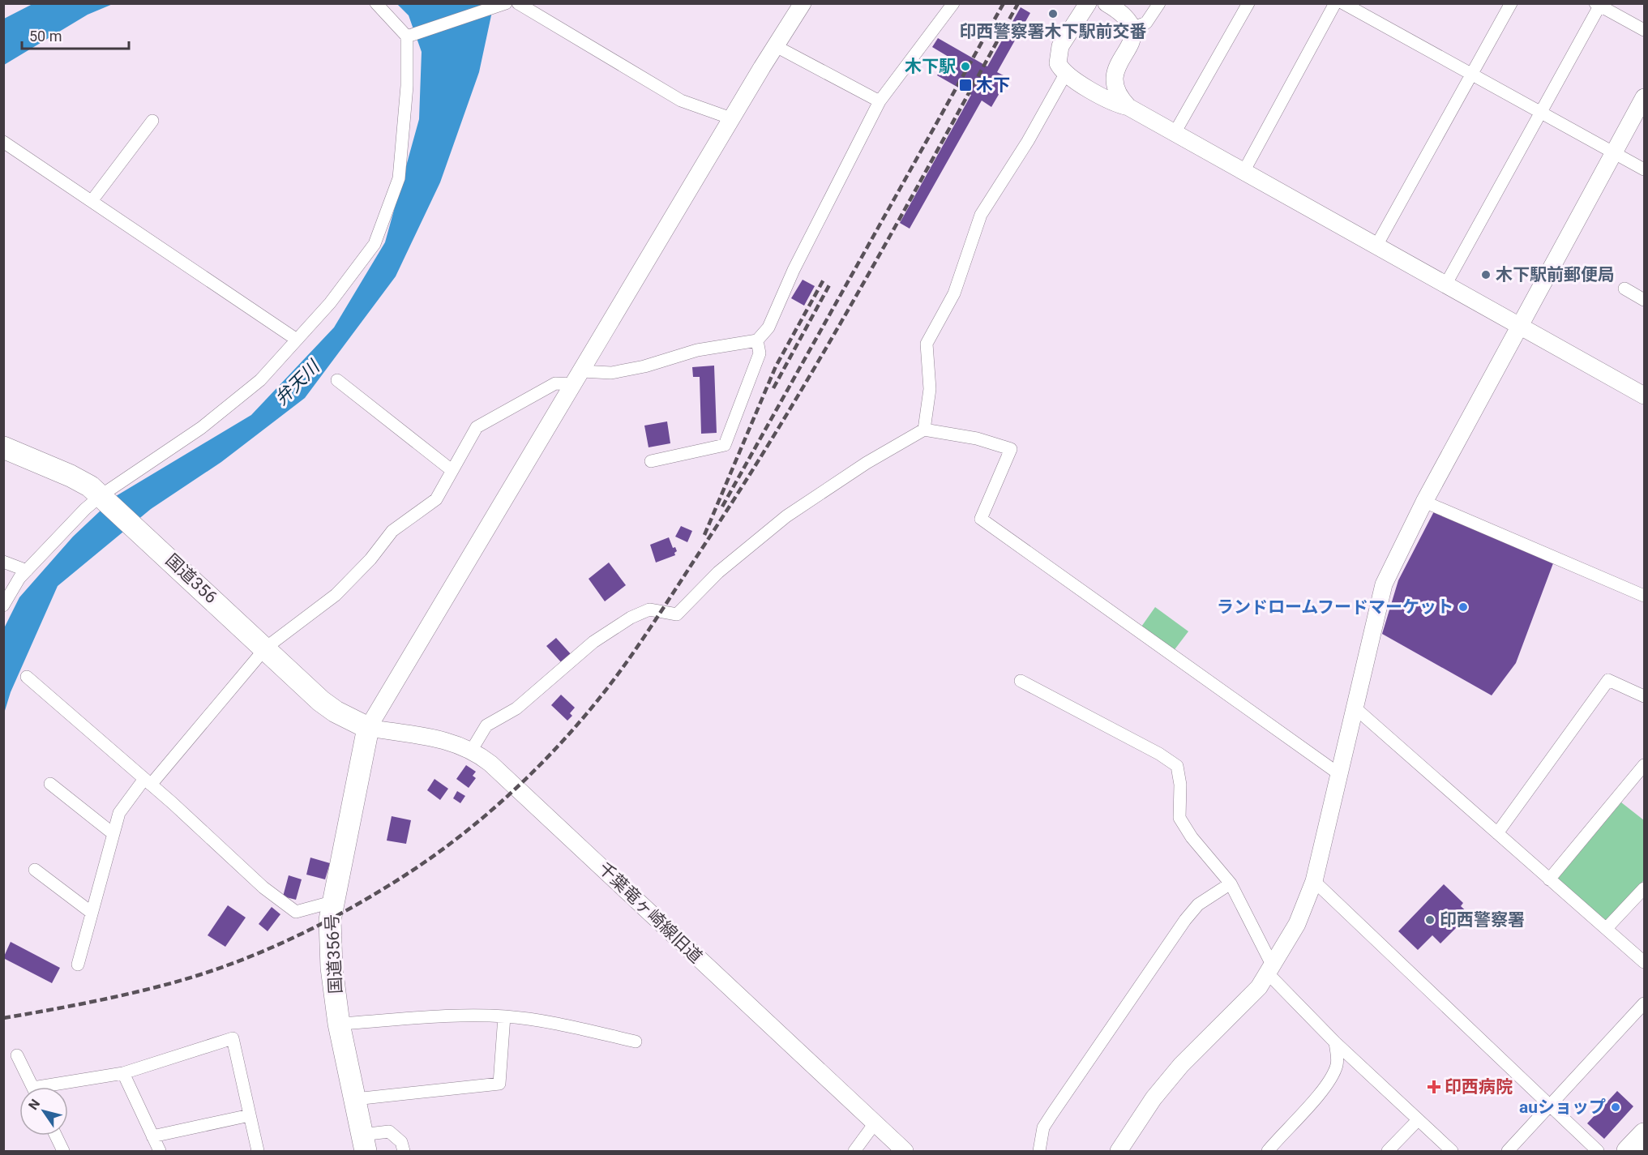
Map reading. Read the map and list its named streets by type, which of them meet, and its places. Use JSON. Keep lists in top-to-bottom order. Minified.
{"streets":{"highway":["国道356","国道356号"],"street":["千葉竜ヶ崎線旧道"]},"crossings":[["国道356","千葉竜ヶ崎線旧道"],["国道356","国道356号"],["千葉竜ヶ崎線旧道","国道356号"]],"water":["弁天川"],"places":{"other":["印西警察署木下駅前交番","木下駅","木下駅前郵便局","ランドロームフードマーケット","印西警察署","auショップ"],"transit":["木下"],"health":["印西病院"]},"scale_bar":"50 m","north":"top left"}
